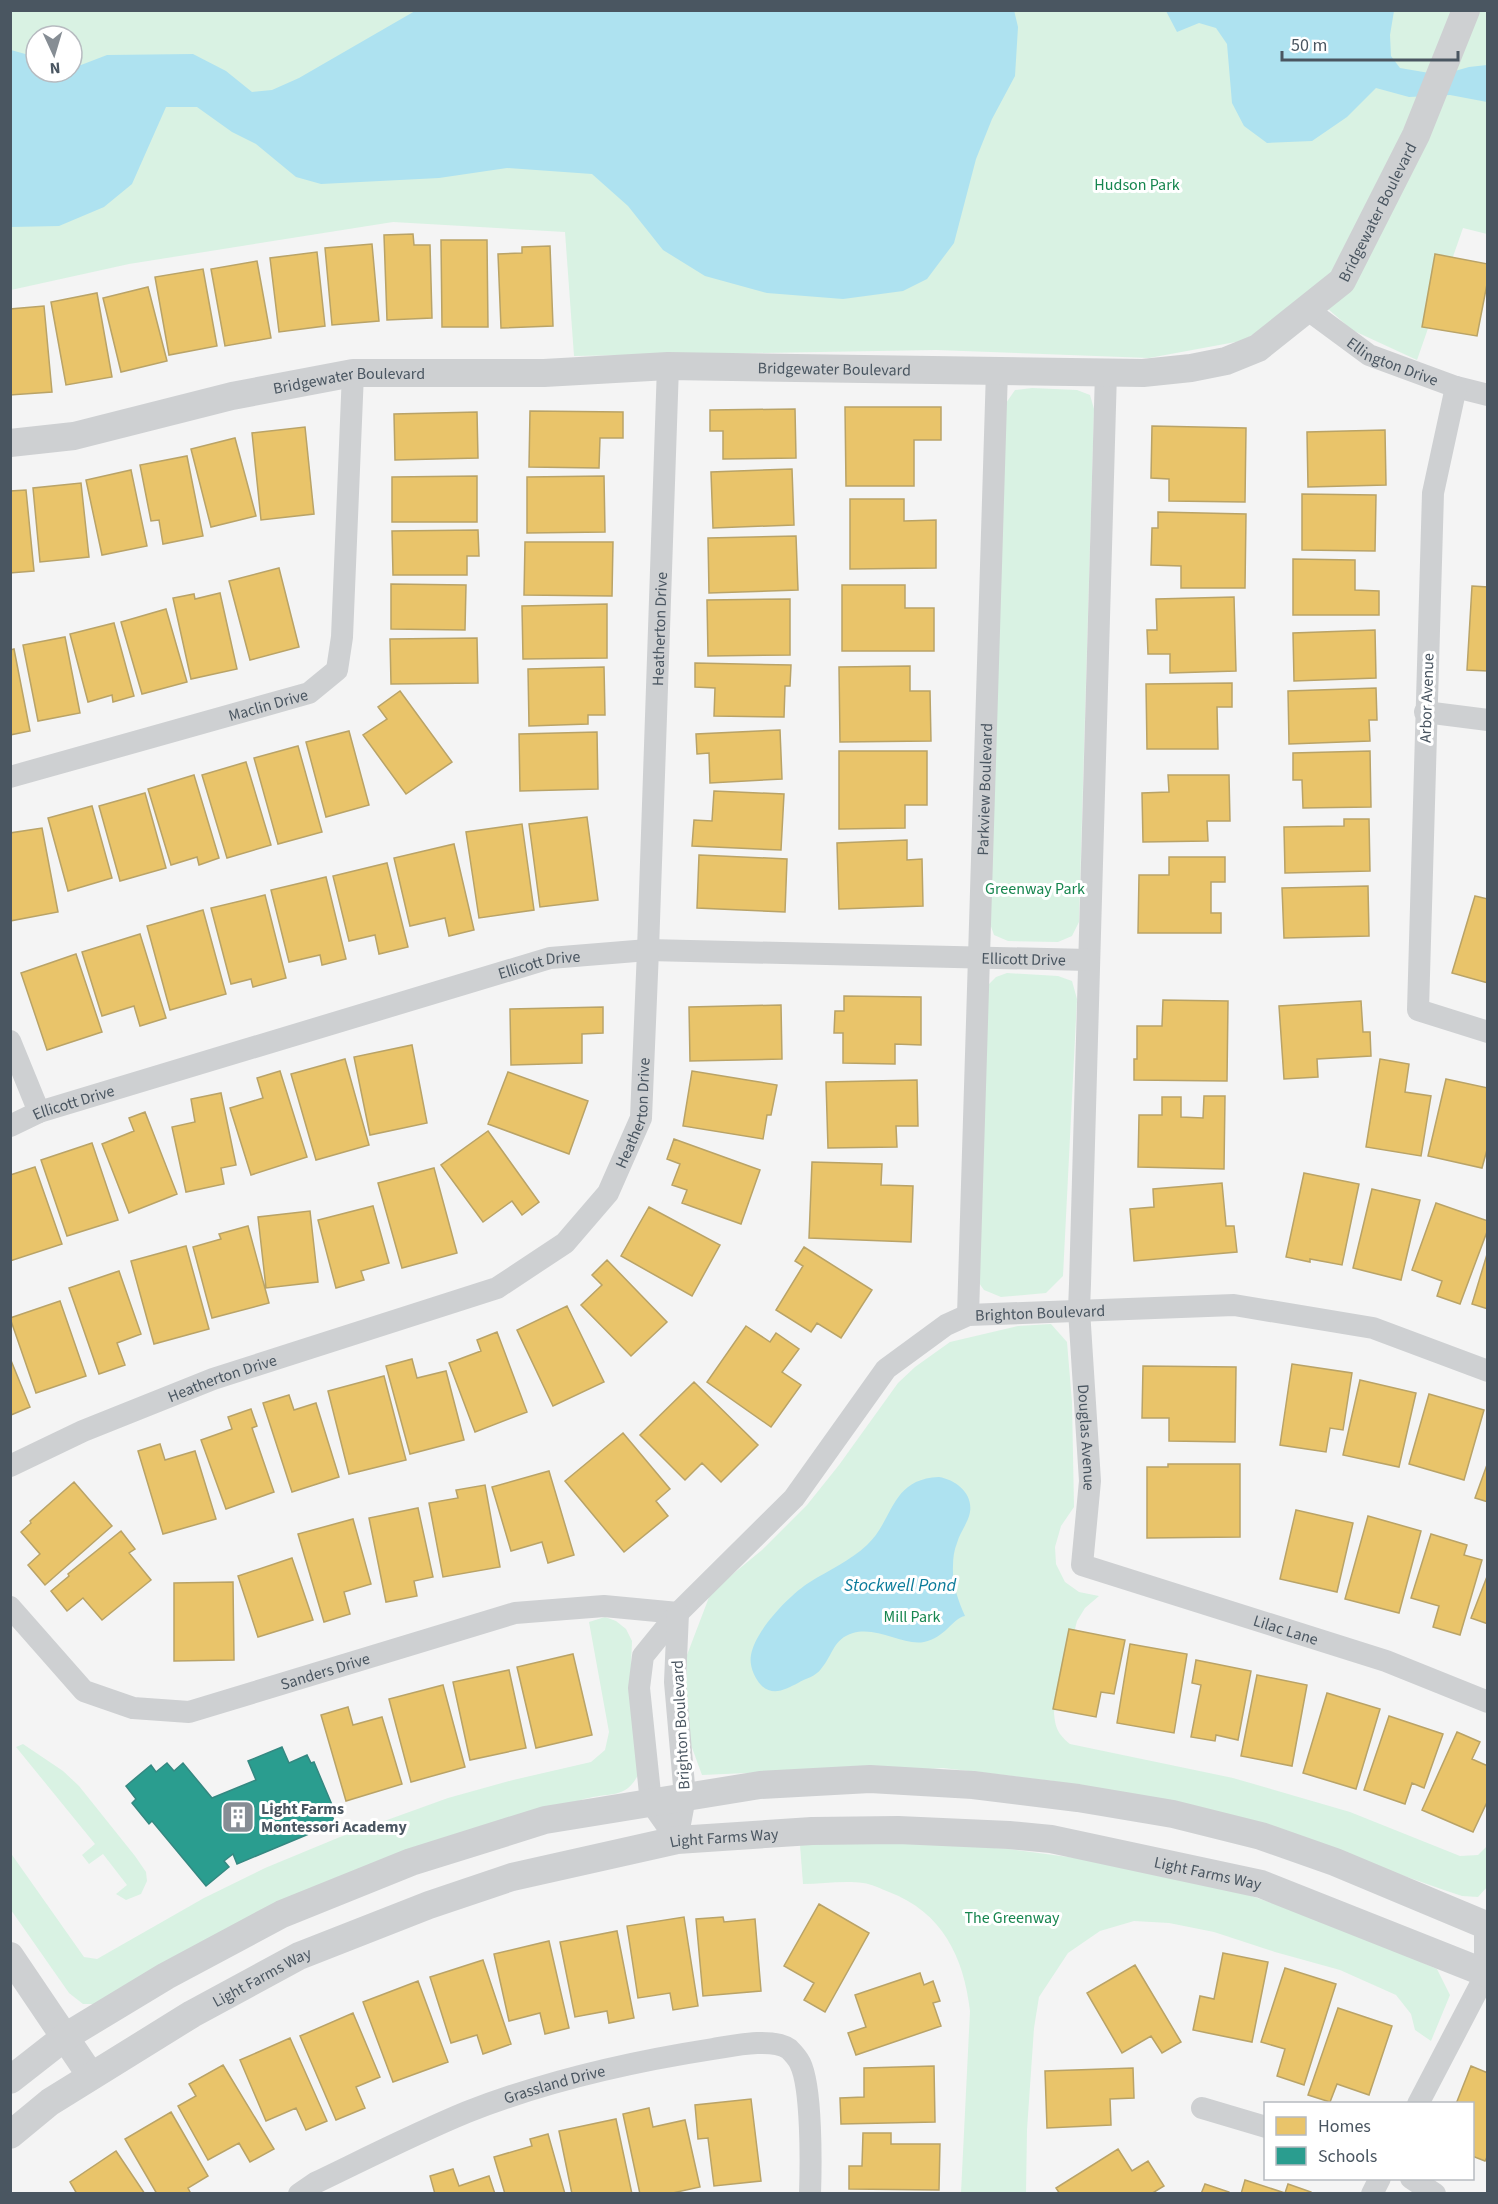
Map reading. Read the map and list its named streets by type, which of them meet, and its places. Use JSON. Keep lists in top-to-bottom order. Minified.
{"streets":{"street":["Bridgewater Boulevard","Ellington Drive","Heatherton Drive","Arbor Avenue","Maclin Drive","Parkview Boulevard","Ellicott Drive","Brighton Boulevard","Douglas Avenue","Lilac Lane","Sanders Drive","Light Farms Way","Grassland Drive"]},"crossings":[["Bridgewater Boulevard","Ellington Drive"],["Bridgewater Boulevard","Heatherton Drive"],["Bridgewater Boulevard","Maclin Drive"],["Bridgewater Boulevard","Parkview Boulevard"],["Ellington Drive","Arbor Avenue"],["Heatherton Drive","Ellicott Drive"],["Parkview Boulevard","Ellicott Drive"],["Parkview Boulevard","Brighton Boulevard"],["Brighton Boulevard","Douglas Avenue"],["Brighton Boulevard","Sanders Drive"],["Brighton Boulevard","Light Farms Way"],["Douglas Avenue","Lilac Lane"]],"water":["Stockwell Pond"],"parks":["Hudson Park","Greenway Park","Mill Park","The Greenway"],"places":{"building":["Light Farms Montessori Academy"]},"legend":["Homes","Schools"],"scale_bar":"50 m","north":"bottom"}
